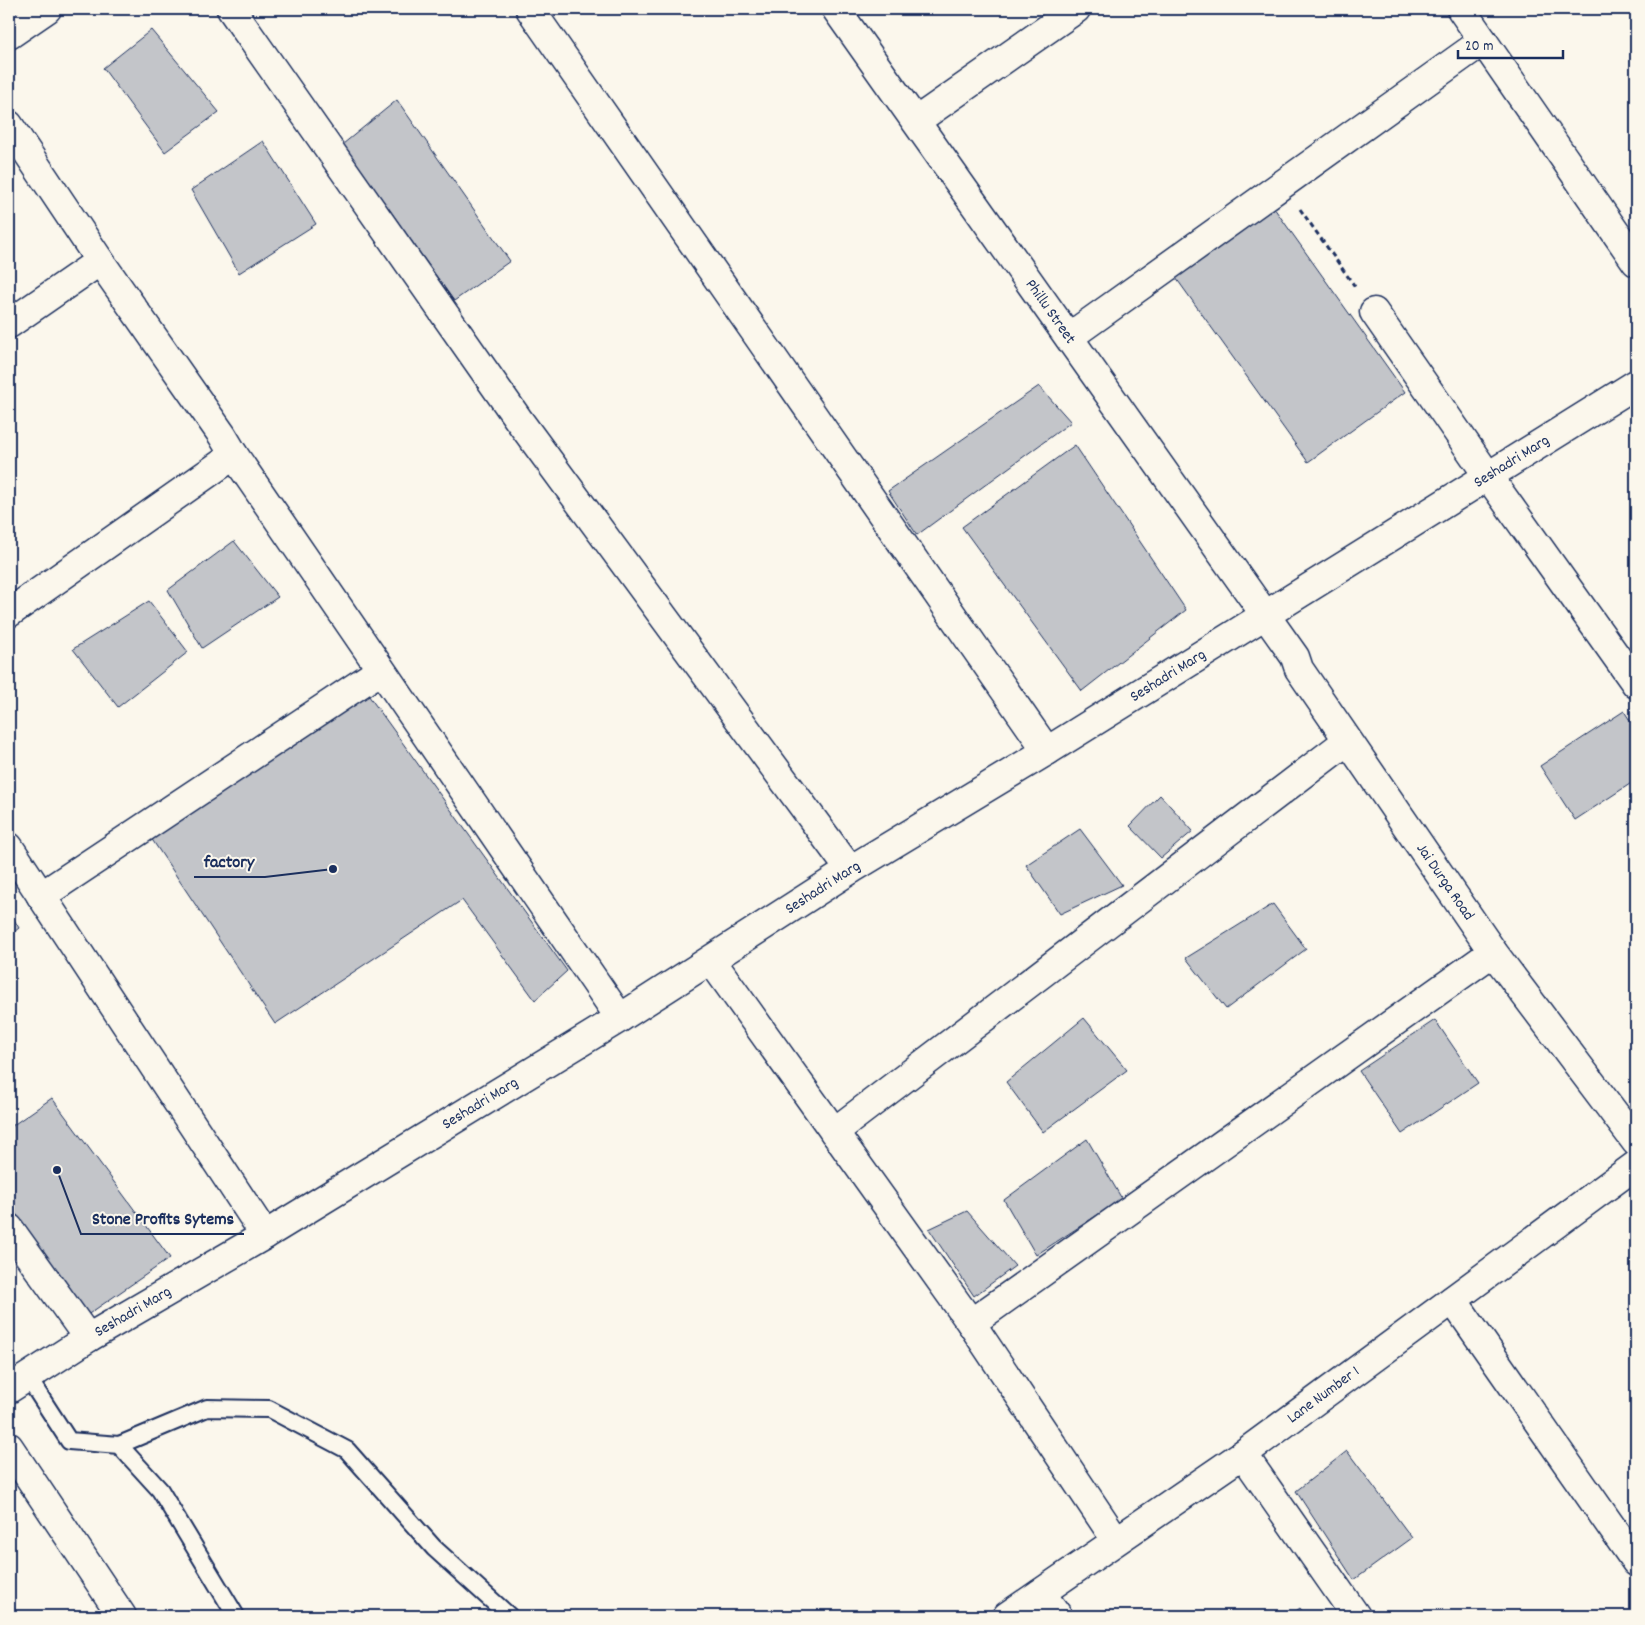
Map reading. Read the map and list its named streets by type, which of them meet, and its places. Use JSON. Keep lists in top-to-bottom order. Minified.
{"streets":{"street":["Phillu Street","Seshadri Marg","Jai Durga Road","Lane Number 1"]},"crossings":[["Phillu Street","Seshadri Marg"],["Phillu Street","Jai Durga Road"],["Seshadri Marg","Jai Durga Road"]],"places":["factory","Stone Profits Sytems"],"scale_bar":"20 m"}
